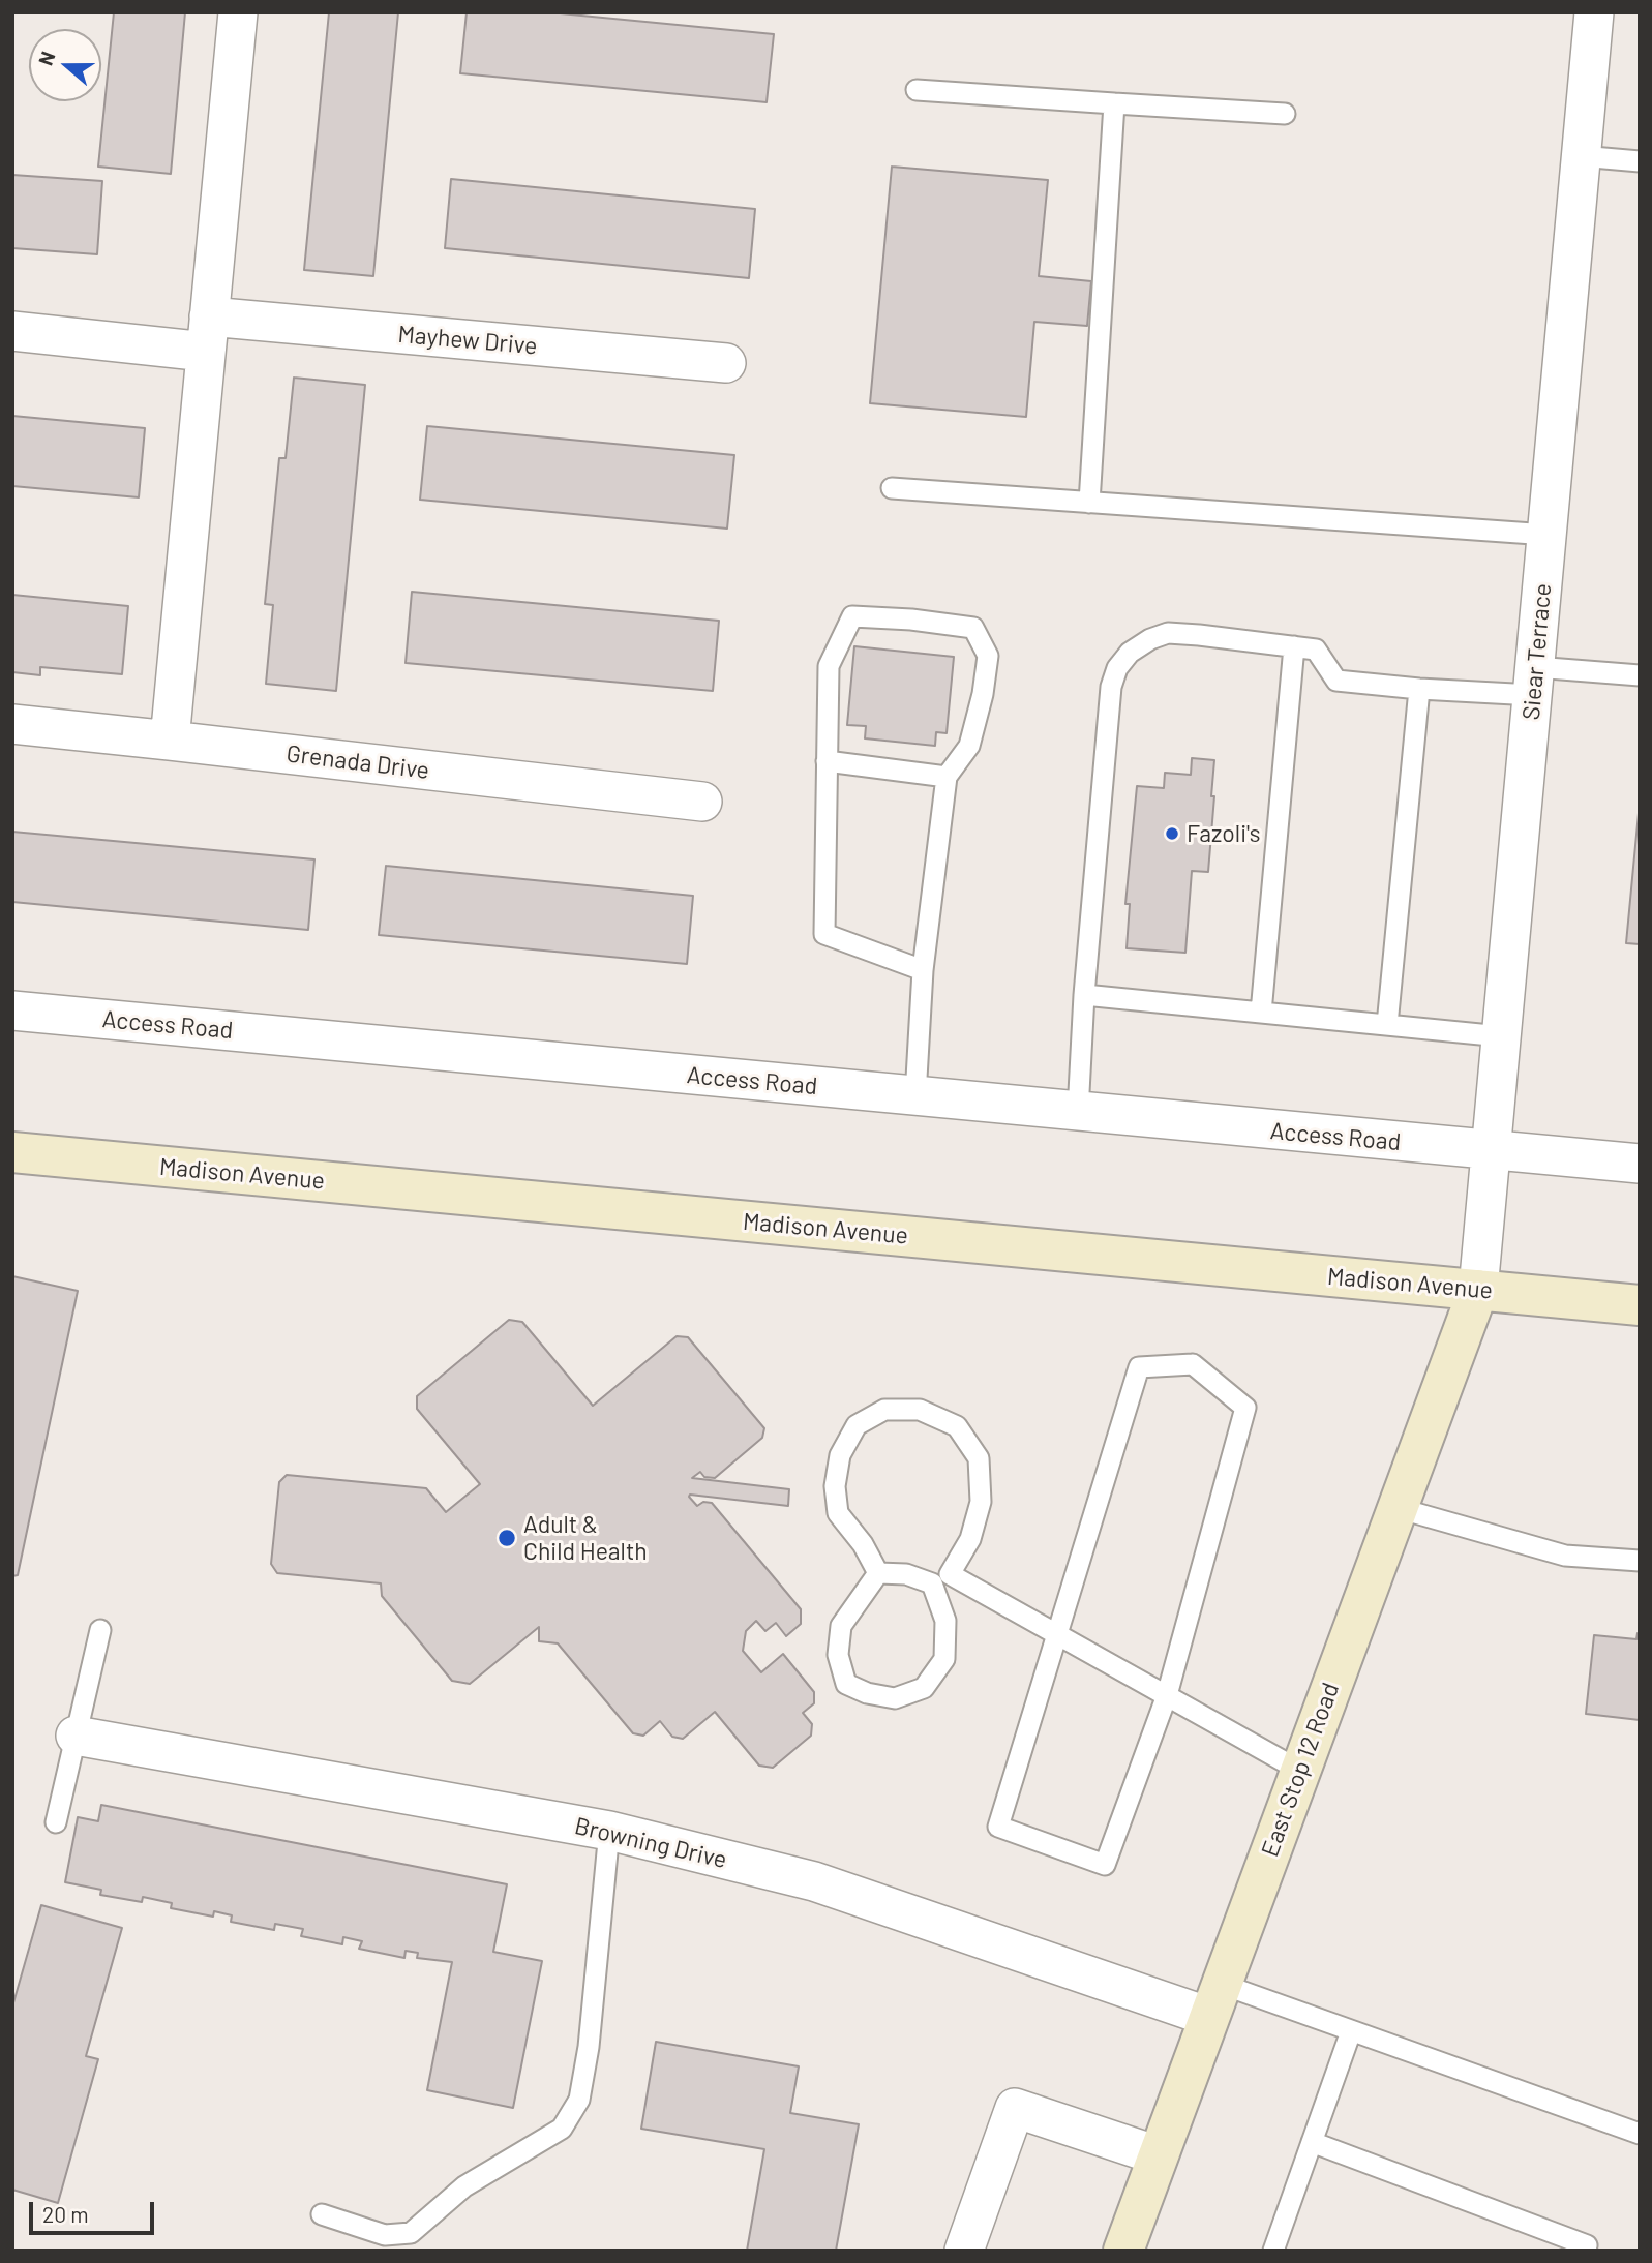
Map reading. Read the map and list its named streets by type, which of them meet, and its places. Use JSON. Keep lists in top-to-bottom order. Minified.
{"streets":{"main road":["Madison Avenue","East Stop 12 Road"],"street":["Mayhew Drive","Siear Terrace","Grenada Drive","Access Road","Browning Drive"]},"crossings":[["Siear Terrace","Access Road"],["Siear Terrace","Madison Avenue"],["Siear Terrace","East Stop 12 Road"],["Madison Avenue","East Stop 12 Road"],["East Stop 12 Road","Browning Drive"]],"places":["Fazoli's","Adult & Child Health"],"scale_bar":"20 m","north":"left"}
